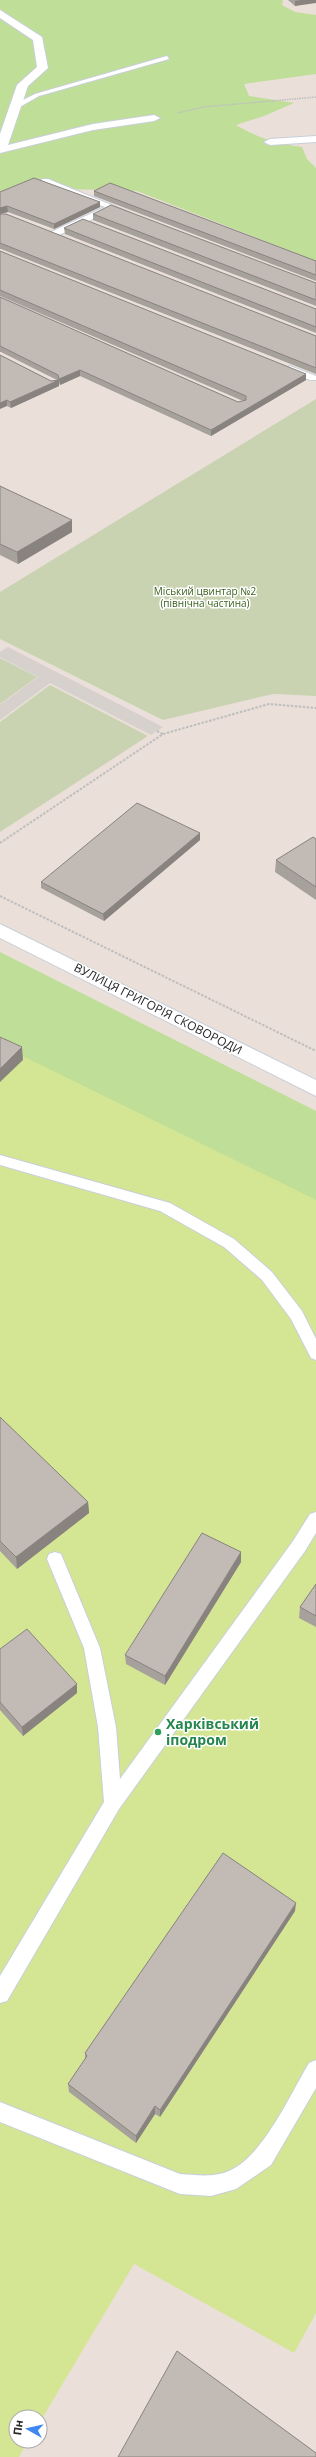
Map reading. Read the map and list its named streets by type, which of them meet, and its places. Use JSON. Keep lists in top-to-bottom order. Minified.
{"streets":{"street":["ВУЛИЦЯ ГРИГОРІЯ СКОВОРОДИ"]},"parks":["Міський цвинтар №2 (північна частина)"],"places":["Харківський іподром"],"north":"left"}
